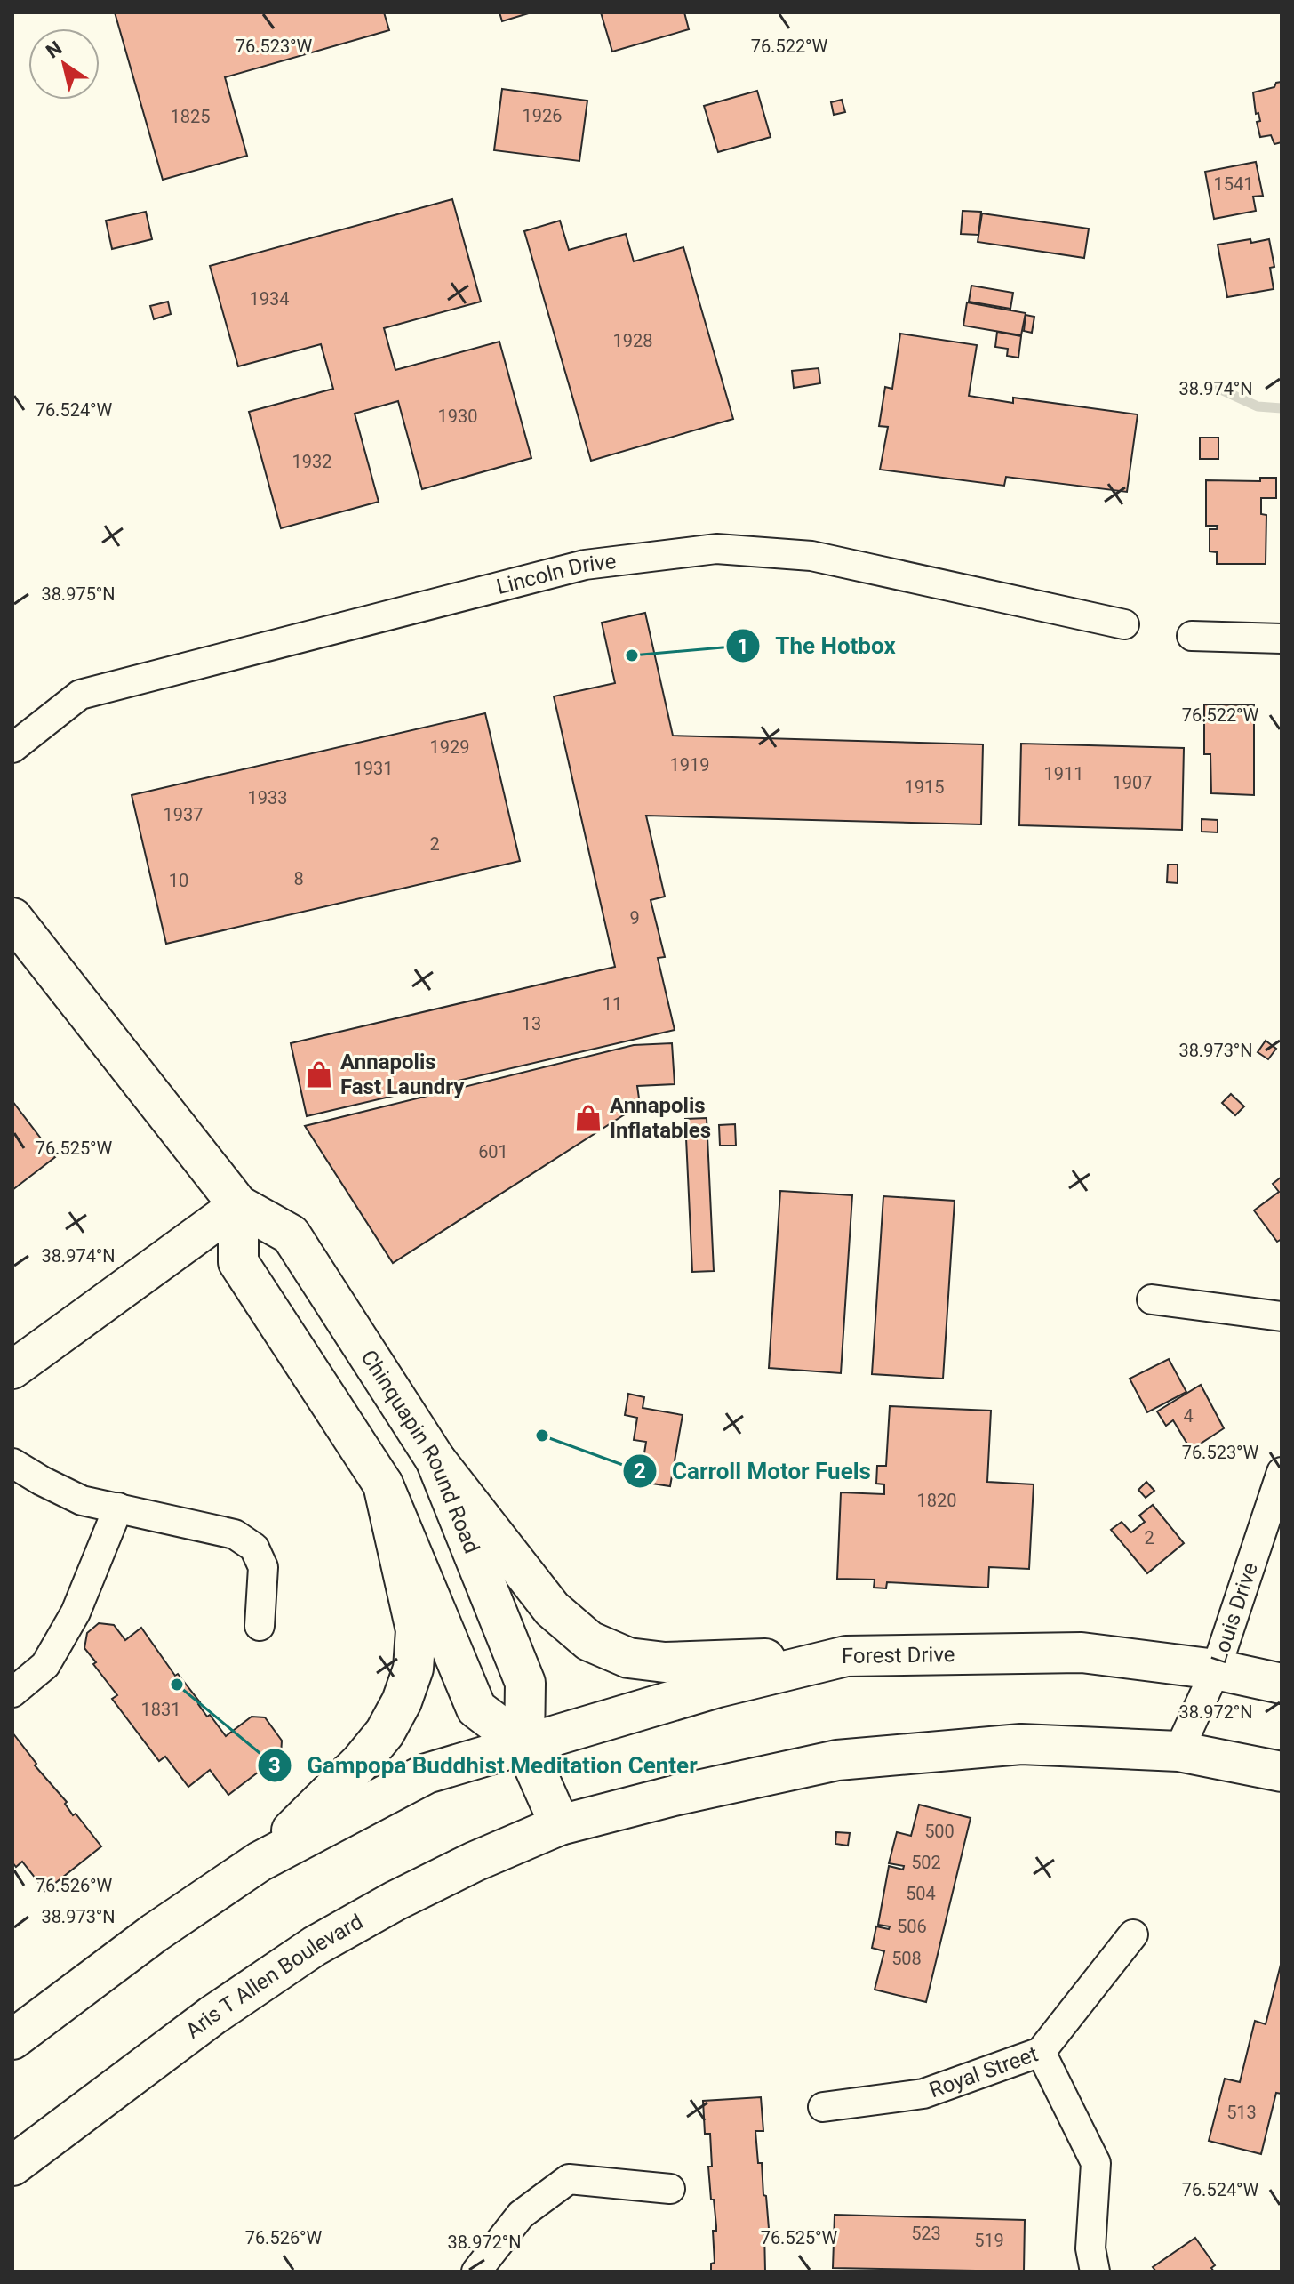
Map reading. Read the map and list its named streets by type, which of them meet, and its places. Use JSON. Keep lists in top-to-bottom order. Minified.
{"streets":{"main road":["Chinquapin Round Road","Forest Drive","Aris T Allen Boulevard"],"street":["Lincoln Drive","Louis Drive","Royal Street"]},"crossings":[["Chinquapin Round Road","Forest Drive"],["Chinquapin Round Road","Aris T Allen Boulevard"],["Louis Drive","Forest Drive"]],"places":{"other":["The Hotbox","Carroll Motor Fuels","Gampopa Buddhist Meditation Center"],"shop":["Annapolis Fast Laundry","Annapolis Inflatables"]},"house_numbers":["1926","1825","1541","1934","1928","1930","1932","1929","1919","1931","1911","1907","1915","1933","1937","2","8","10","9","11","13","601","4","1820","2","1831","500","502","504","506","508","513","523","519"],"north":"top left","coordinates":["76.522°W","76.523°W","38.974°N","76.524°W","38.975°N","38.973°N","76.525°W","38.972°N","76.526°W"]}
